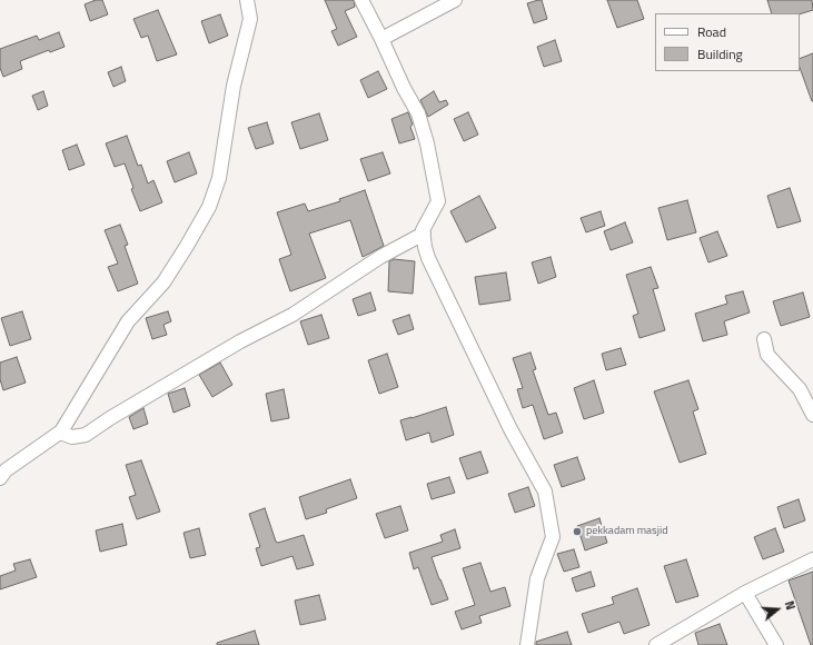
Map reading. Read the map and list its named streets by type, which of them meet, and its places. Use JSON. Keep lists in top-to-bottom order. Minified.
{"places":["pekkadam masjid"],"legend":["Road","Building"],"north":"right"}
